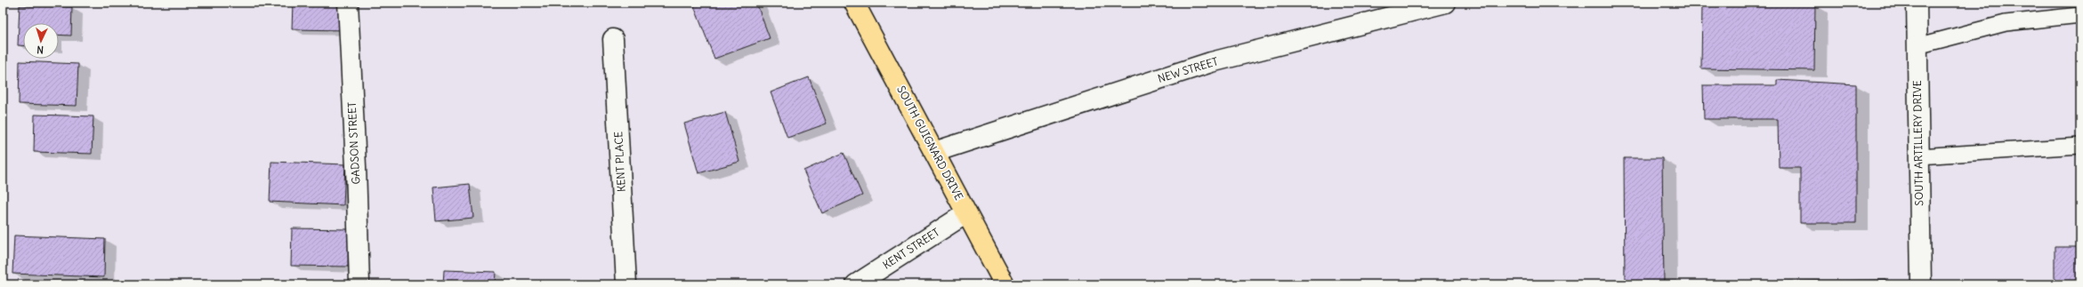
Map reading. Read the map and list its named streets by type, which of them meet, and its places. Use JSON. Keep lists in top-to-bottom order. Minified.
{"streets":{"highway":["SOUTH GUIGNARD DRIVE"],"street":["NEW STREET","GADSON STREET","SOUTH ARTILLERY DRIVE","KENT PLACE","KENT STREET"]},"crossings":[["NEW STREET","SOUTH GUIGNARD DRIVE"],["SOUTH GUIGNARD DRIVE","KENT STREET"]],"north":"bottom"}
